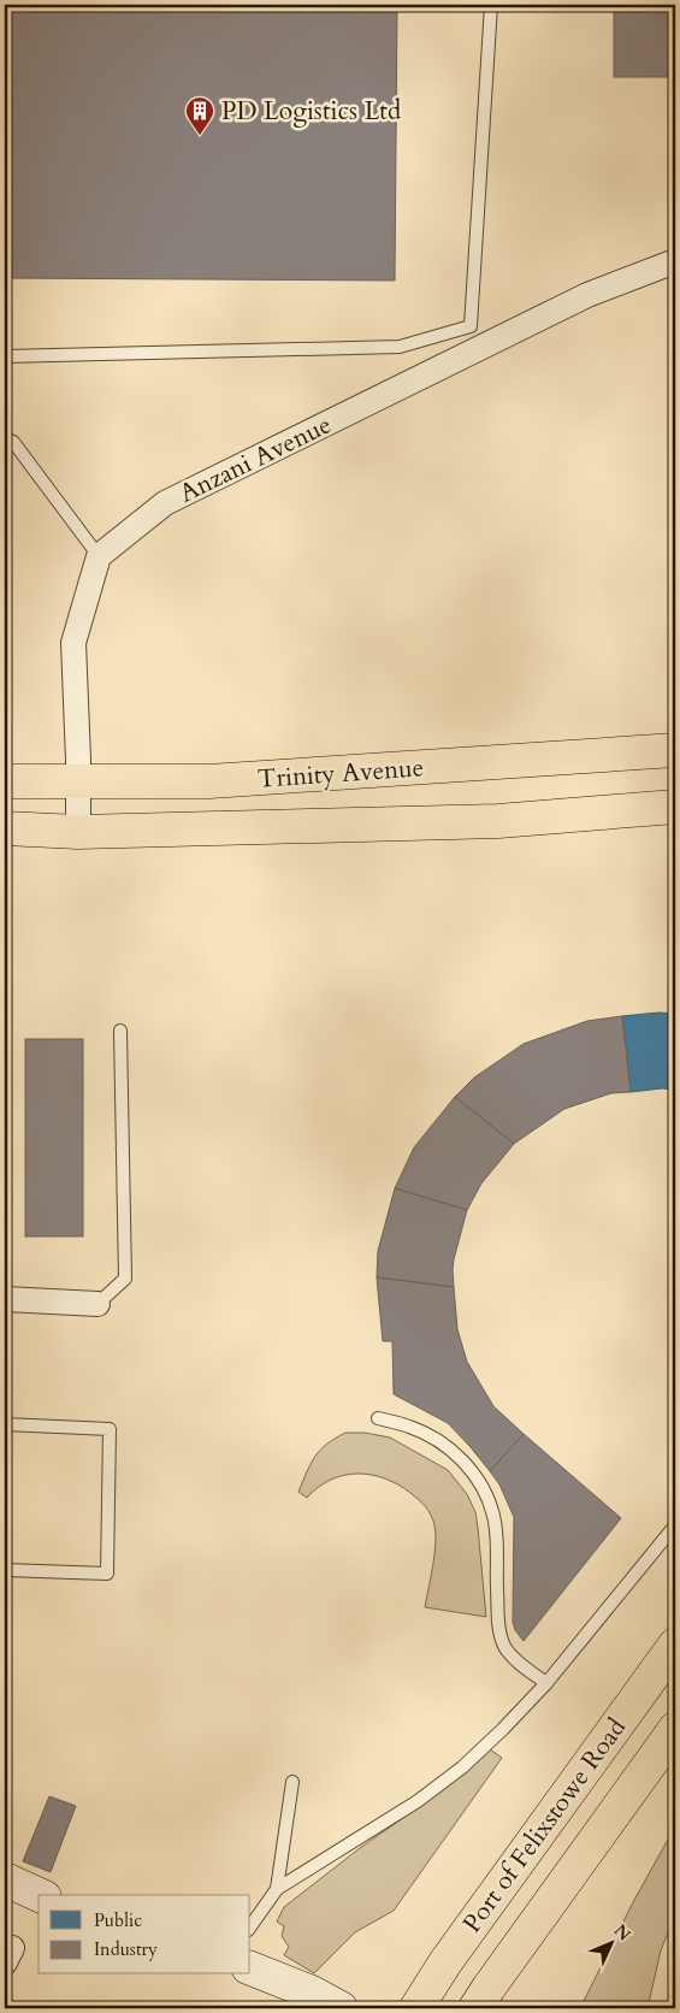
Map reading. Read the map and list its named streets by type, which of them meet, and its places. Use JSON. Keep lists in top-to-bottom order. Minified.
{"streets":{"main road":["Trinity Avenue","Port of Felixstowe Road"],"street":["Anzani Avenue"]},"places":{"building":["PD Logistics Ltd"]},"legend":["Public","Industry"],"north":"top right"}
